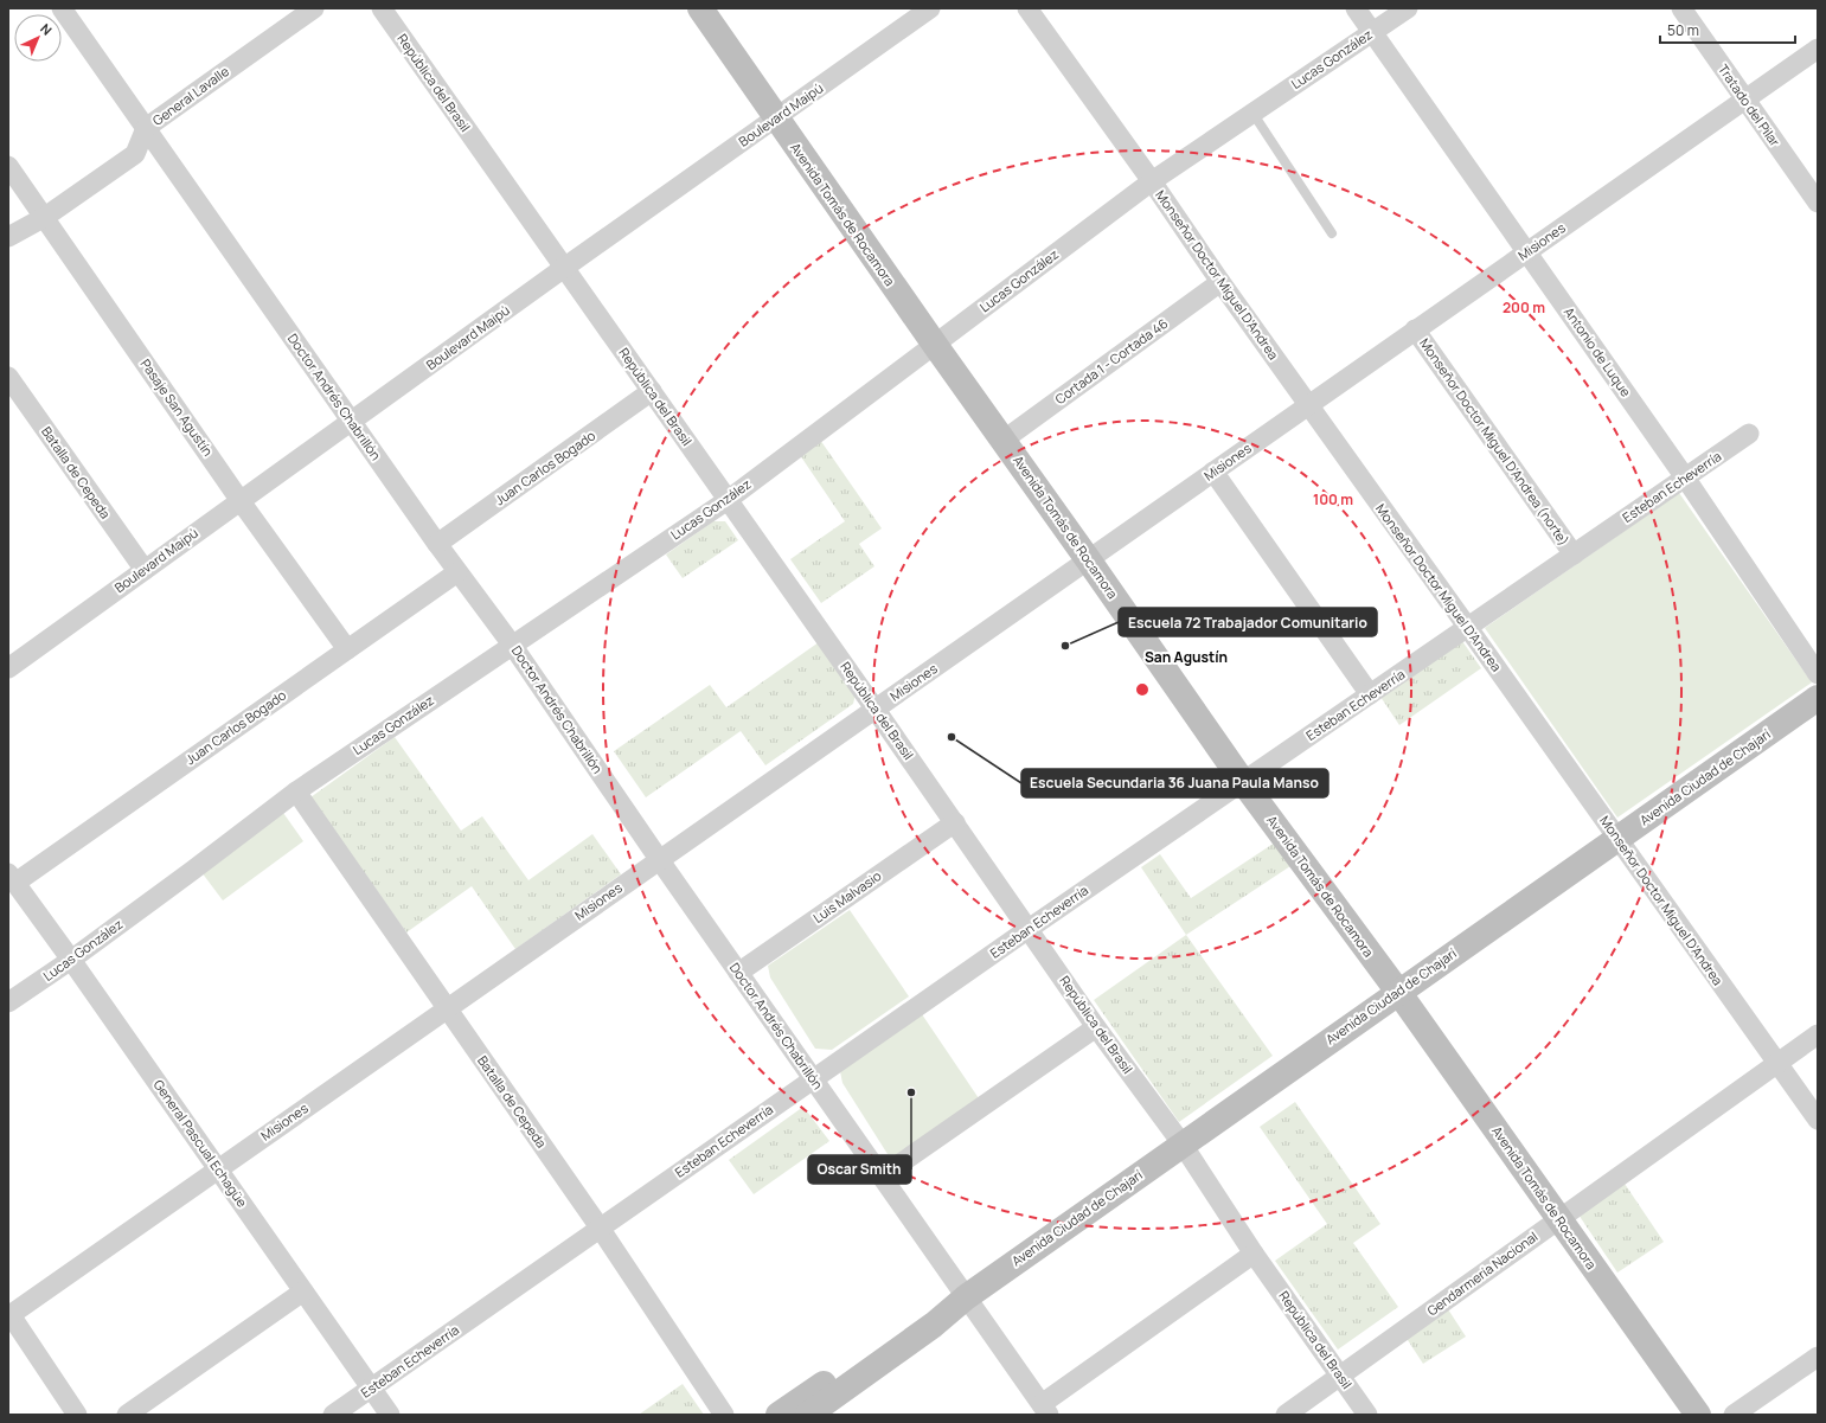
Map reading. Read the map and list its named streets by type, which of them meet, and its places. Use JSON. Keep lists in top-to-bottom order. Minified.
{"streets":{"street":["Lucas González","República del Brasil","General Lavalle","Tratado del Pilar","Boulevard Maipú","Avenida Tomás de Rocamora","Misiones","Monseñor Doctor Miguel D'Andrea","Antonio de Luque","Cortada 1 - Cortada 46","Doctor Andrés Chabrillón","Pasaje San Agustín","Monseñor Doctor Miguel D'Andrea (norte)","Juan Carlos Bogado","Batalla de Cepeda","Esteban Echeverría","Avenida Ciudad de Chajarí","Luis Malvasio","General Pascual Echagüe","Gendarmería Nacional"]},"crossings":[["Lucas González","República del Brasil"],["Lucas González","Avenida Tomás de Rocamora"],["Lucas González","Monseñor Doctor Miguel D'Andrea"],["Lucas González","Antonio de Luque"],["Lucas González","Doctor Andrés Chabrillón"],["Lucas González","Batalla de Cepeda"],["Lucas González","General Pascual Echagüe"],["República del Brasil","Boulevard Maipú"],["República del Brasil","Misiones"],["República del Brasil","Juan Carlos Bogado"],["República del Brasil","Esteban Echeverría"],["República del Brasil","Avenida Ciudad de Chajarí"],["República del Brasil","Luis Malvasio"],["República del Brasil","Gendarmería Nacional"],["General Lavalle","Doctor Andrés Chabrillón"],["General Lavalle","Pasaje San Agustín"],["Tratado del Pilar","Misiones"],["Boulevard Maipú","Avenida Tomás de Rocamora"],["Boulevard Maipú","Doctor Andrés Chabrillón"],["Boulevard Maipú","Pasaje San Agustín"],["Boulevard Maipú","Batalla de Cepeda"],["Avenida Tomás de Rocamora","Misiones"],["Avenida Tomás de Rocamora","Cortada 1 - Cortada 46"],["Avenida Tomás de Rocamora","Esteban Echeverría"],["Avenida Tomás de Rocamora","Avenida Ciudad de Chajarí"],["Avenida Tomás de Rocamora","Gendarmería Nacional"],["Misiones","Monseñor Doctor Miguel D'Andrea"],["Misiones","Antonio de Luque"],["Misiones","Doctor Andrés Chabrillón"],["Misiones","Monseñor Doctor Miguel D'Andrea (norte)"],["Misiones","Batalla de Cepeda"],["Misiones","General Pascual Echagüe"],["Monseñor Doctor Miguel D'Andrea","Cortada 1 - Cortada 46"],["Monseñor Doctor Miguel D'Andrea","Esteban Echeverría"],["Monseñor Doctor Miguel D'Andrea","Avenida Ciudad de Chajarí"],["Monseñor Doctor Miguel D'Andrea","Gendarmería Nacional"],["Antonio de Luque","Esteban Echeverría"],["Doctor Andrés Chabrillón","Juan Carlos Bogado"],["Doctor Andrés Chabrillón","Esteban Echeverría"],["Doctor Andrés Chabrillón","Avenida Ciudad de Chajarí"],["Doctor Andrés Chabrillón","Luis Malvasio"],["Pasaje San Agustín","Juan Carlos Bogado"],["Monseñor Doctor Miguel D'Andrea (norte)","Esteban Echeverría"],["Juan Carlos Bogado","General Pascual Echagüe"],["Batalla de Cepeda","Esteban Echeverría"],["Esteban Echeverría","General Pascual Echagüe"]],"districts":["San Agustín"],"places":["Escuela 72 Trabajador Comunitario","Escuela Secundaria 36 Juana Paula Manso","Oscar Smith"],"scale_bar":"50 m","north":"top right","rings":["200 m","100 m"]}
